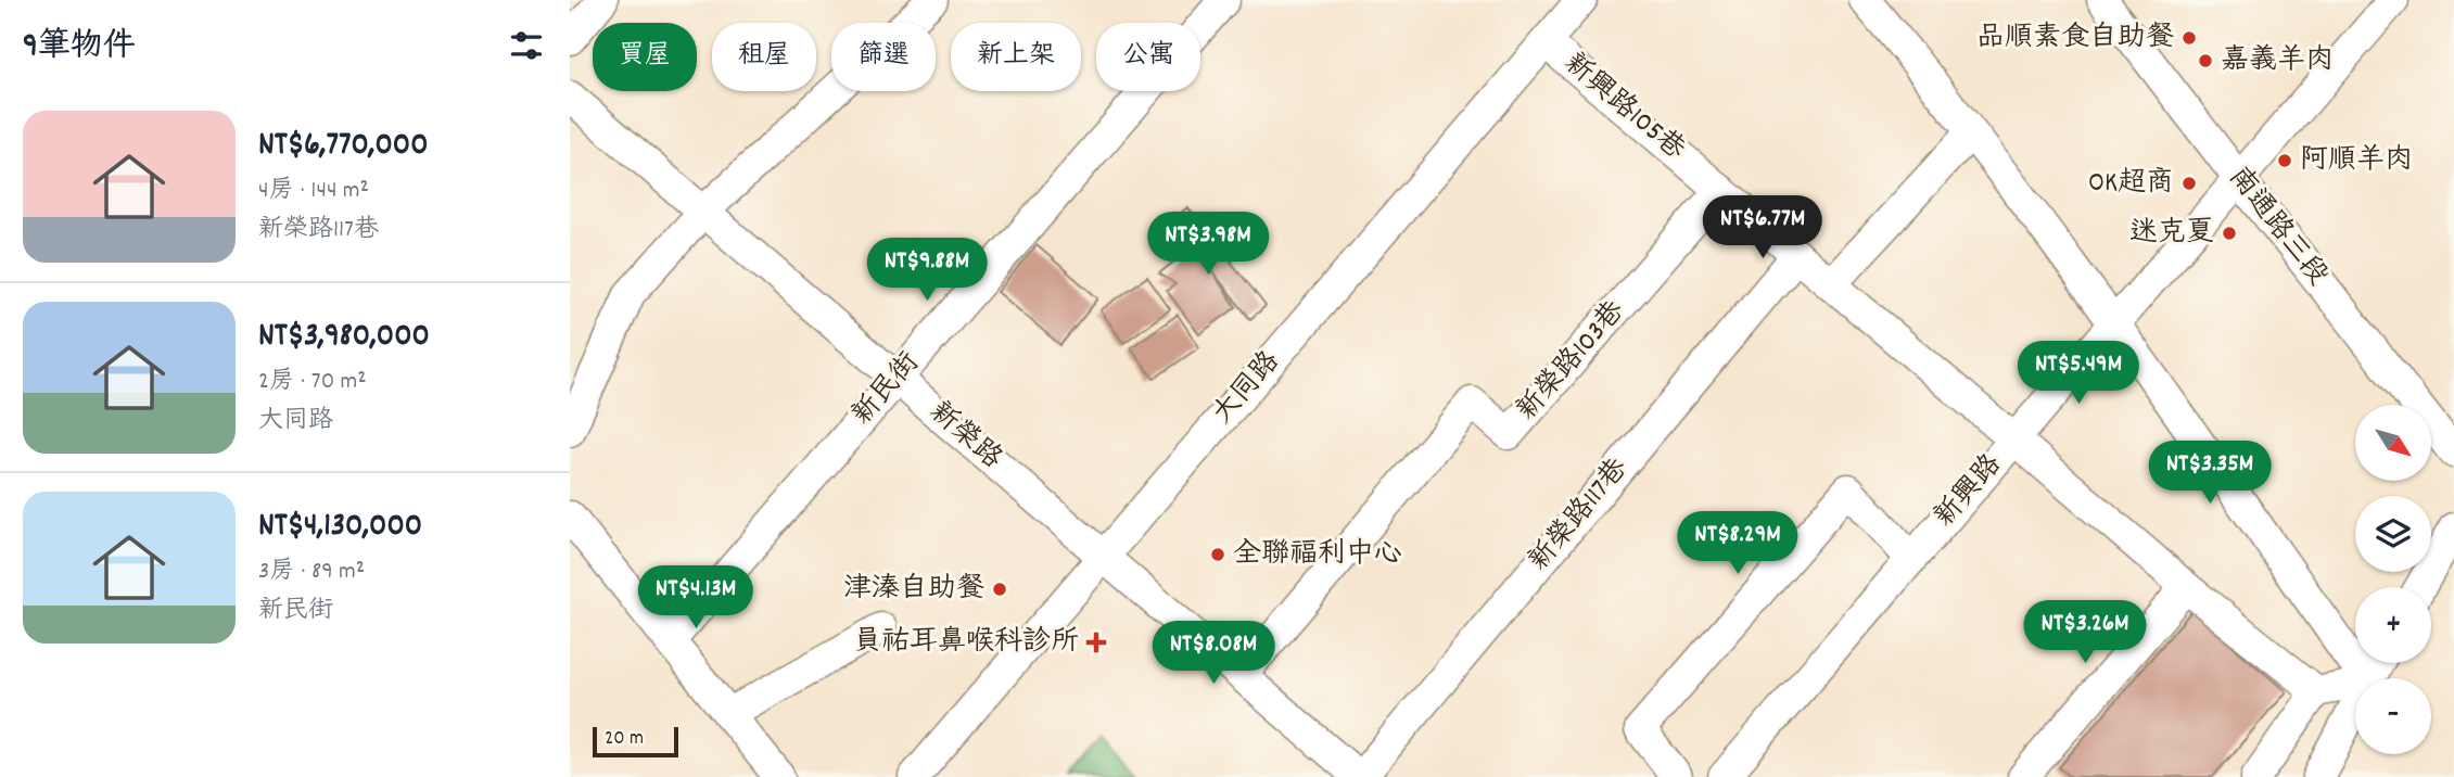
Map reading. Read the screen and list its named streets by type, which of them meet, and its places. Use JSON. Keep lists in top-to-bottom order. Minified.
{"streets":{"street":["新興路105巷","南通路三段","新榮路103巷","大同路","新民街","新榮路","新興路","新榮路117巷"]},"crossings":[["新興路105巷","新榮路103巷"],["新興路105巷","大同路"],["新興路105巷","新興路"],["新興路105巷","新榮路117巷"],["南通路三段","新興路"],["新榮路103巷","新榮路"],["大同路","新榮路"],["新民街","新榮路"],["新榮路","新榮路117巷"]],"places":{"other":["品順素食自助餐","嘉義羊肉","阿順羊肉","OK超商","迷克夏","全聯福利中心","津溱自助餐"],"health":["員祐耳鼻喉科診所"]},"scale_bar":"20 m","north":"bottom right","page":{"heading":"9筆物件","chip":["買屋","租屋","篩選","新上架","公寓"],"list":[{"name":"NT$6,770,000","note":"4房 · 144 m² · 新榮路117巷"},{"name":"NT$3,980,000","note":"2房 · 70 m² · 大同路"},{"name":"NT$4,130,000","note":"3房 · 89 m² · 新民街"}],"price":["NT$6.77M","NT$3.98M","NT$9.88M","NT$5.49M","NT$3.35M","NT$8.29M","NT$4.13M","NT$3.26M","NT$8.08M"],"map_buttons":["+","−"],"scale":"20 m"}}
